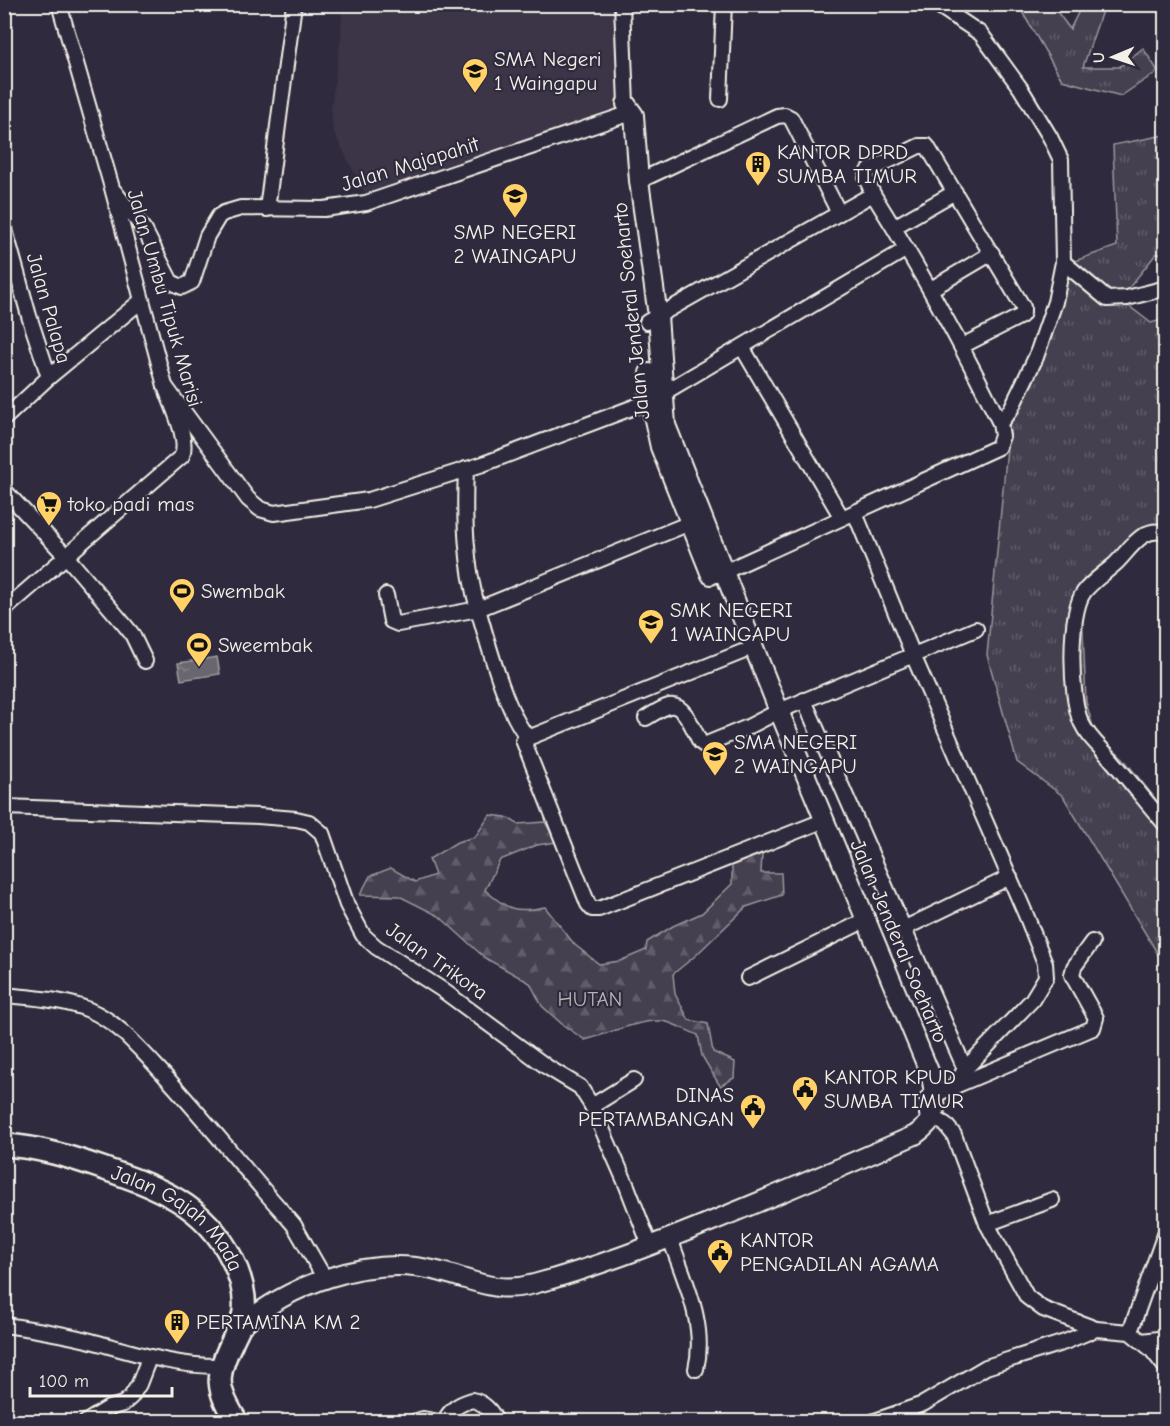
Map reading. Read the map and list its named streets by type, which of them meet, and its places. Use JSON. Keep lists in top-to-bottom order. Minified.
{"streets":{"highway":["Jalan Gajah Mada"],"main road":["Jalan Jenderal Soeharto"],"street":["Jalan Majapahit","Jalan Umbu Tipuk Marisi","Jalan Palapa","Jalan Trikora"]},"crossings":[["Jalan Majapahit","Jalan Umbu Tipuk Marisi"],["Jalan Majapahit","Jalan Jenderal Soeharto"]],"parks":["HUTAN"],"places":{"school or university":["SMA Negeri 1 Waingapu","SMP NEGERI 2 WAINGAPU","SMK NEGERI 1 WAINGAPU","SMA NEGERI 2 WAINGAPU"],"building":["KANTOR DPRD SUMBA TIMUR","PERTAMINA KM 2"],"supermarket":["toko padi mas"],"sports":["Swembak","Sweembak"],"public building":["KANTOR KPUD SUMBA TIMUR","DINAS PERTAMBANGAN","KANTOR PENGADILAN AGAMA"]},"scale_bar":"100 m","north":"left"}
